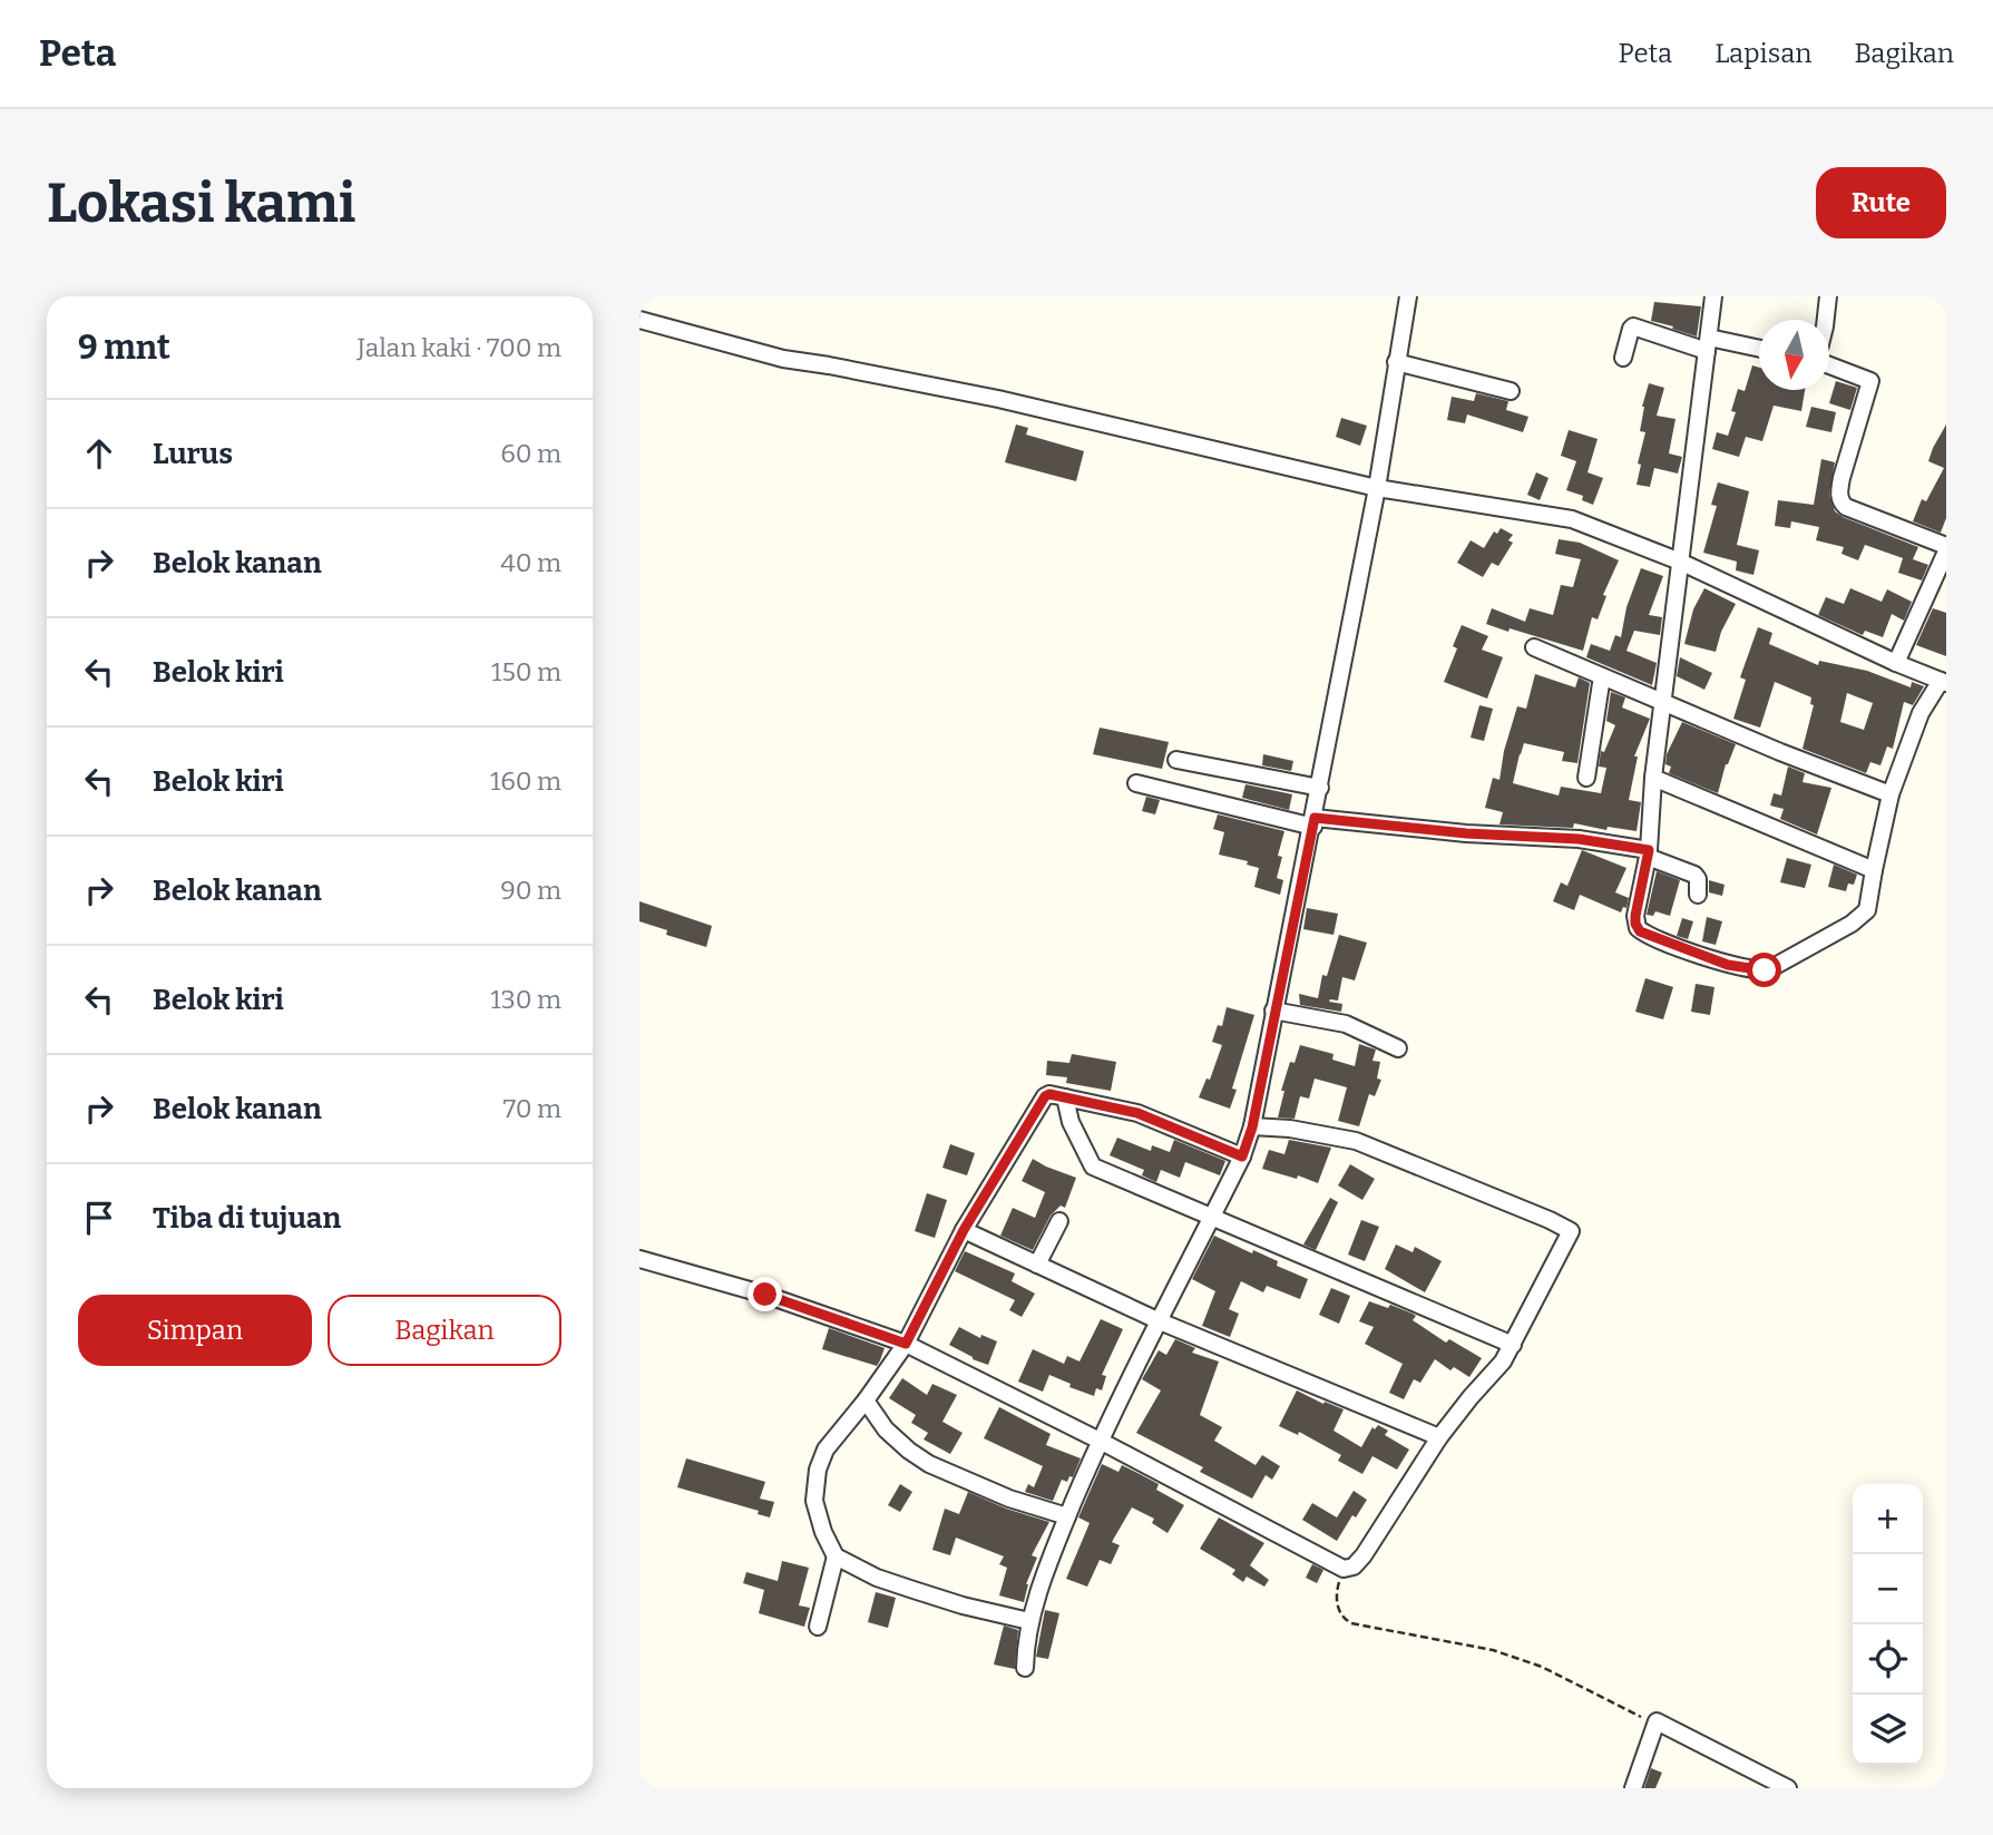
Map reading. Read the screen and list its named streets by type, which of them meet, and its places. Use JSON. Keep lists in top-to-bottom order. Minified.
{"north":"bottom","page":{"header":"Peta","nav":["Peta","Lapisan","Bagikan"],"buttons":["Rute",["Simpan","Bagikan"]],"title":"Lokasi kami","heading":["9 mnt","Jalan kaki · 700 m"],"list":[["Lurus","60 m"],["Belok kanan","40 m"],["Belok kiri","150 m"],["Belok kiri","160 m"],["Belok kanan","90 m"],["Belok kiri","130 m"],["Belok kanan","70 m"],"Tiba di tujuan"],"map_buttons":["+","−"]}}
